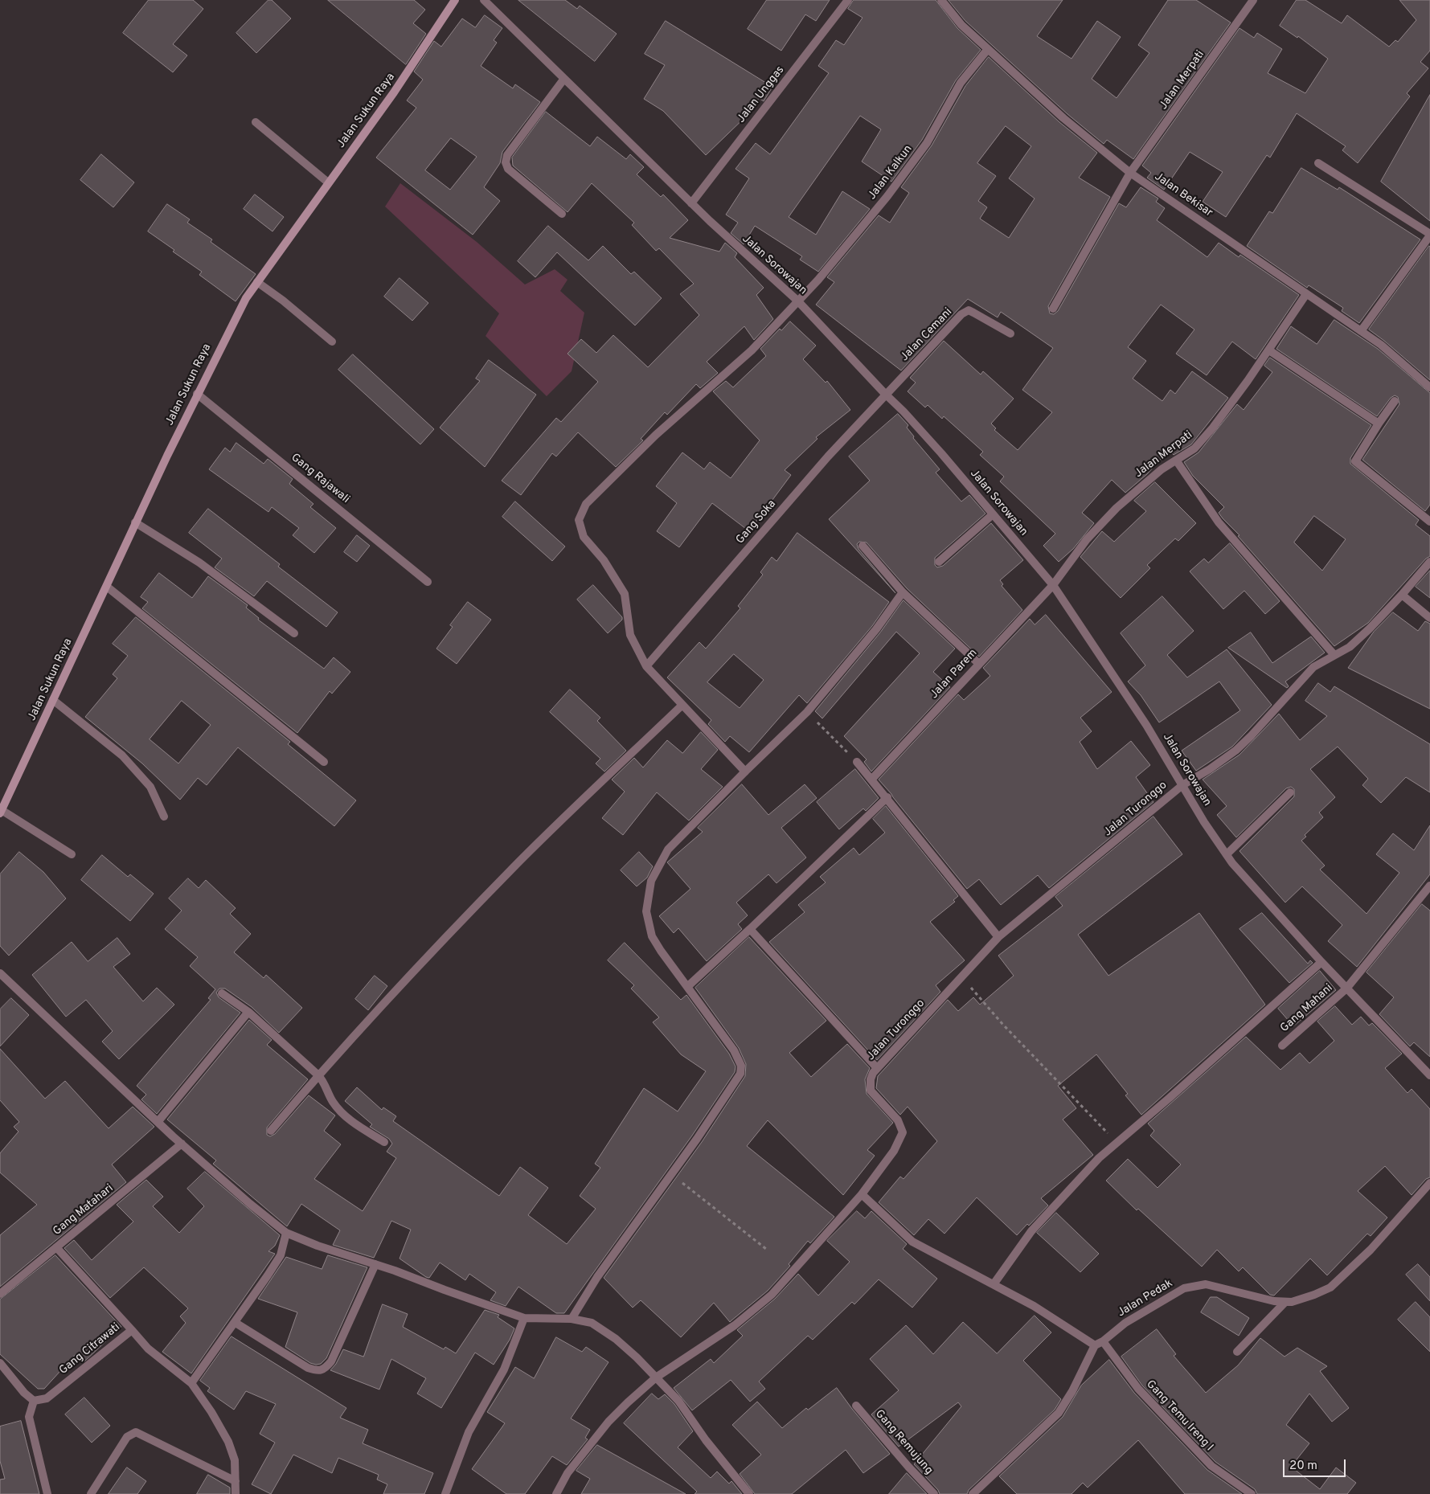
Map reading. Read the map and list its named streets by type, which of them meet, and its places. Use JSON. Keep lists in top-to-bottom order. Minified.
{"streets":{"street":["Jalan Merpati","Jalan Unggas","Jalan Sukun Raya","Jalan Kalkun","Jalan Bekisar","Jalan Sorowajan","Jalan Cemani","Gang Rajawali","Gang Soka","Jalan Parem","Jalan Turonggo","Gang Mahani","Gang Matahari","Jalan Pedak","Gang Citrawati","Gang Temu Ireng I","Gang Remujung"]},"crossings":[["Jalan Merpati","Jalan Bekisar"],["Jalan Merpati","Jalan Sorowajan"],["Jalan Merpati","Jalan Parem"],["Jalan Unggas","Jalan Sorowajan"],["Jalan Sukun Raya","Gang Rajawali"],["Jalan Kalkun","Jalan Bekisar"],["Jalan Kalkun","Jalan Sorowajan"],["Jalan Kalkun","Gang Soka"],["Jalan Sorowajan","Jalan Cemani"],["Jalan Sorowajan","Gang Soka"],["Jalan Sorowajan","Jalan Parem"],["Jalan Sorowajan","Jalan Turonggo"],["Jalan Sorowajan","Gang Mahani"],["Jalan Cemani","Gang Soka"],["Jalan Pedak","Gang Temu Ireng I"]],"scale_bar":"20 m"}
